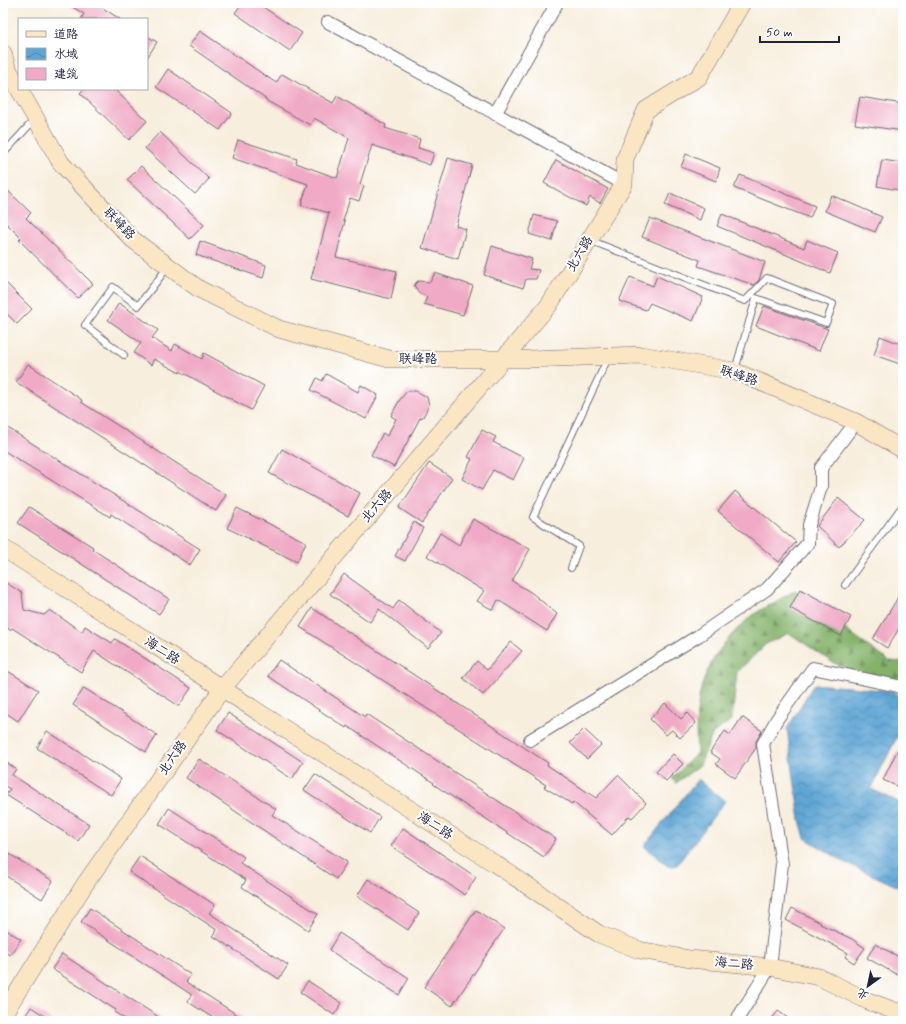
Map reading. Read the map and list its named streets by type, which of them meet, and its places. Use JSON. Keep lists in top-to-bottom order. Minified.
{"streets":{"street":["联峰路","北六路","海二路"]},"crossings":[["联峰路","北六路"],["北六路","海二路"]],"legend":["道路","水域","建筑"],"scale_bar":"50 m","north":"bottom left"}
